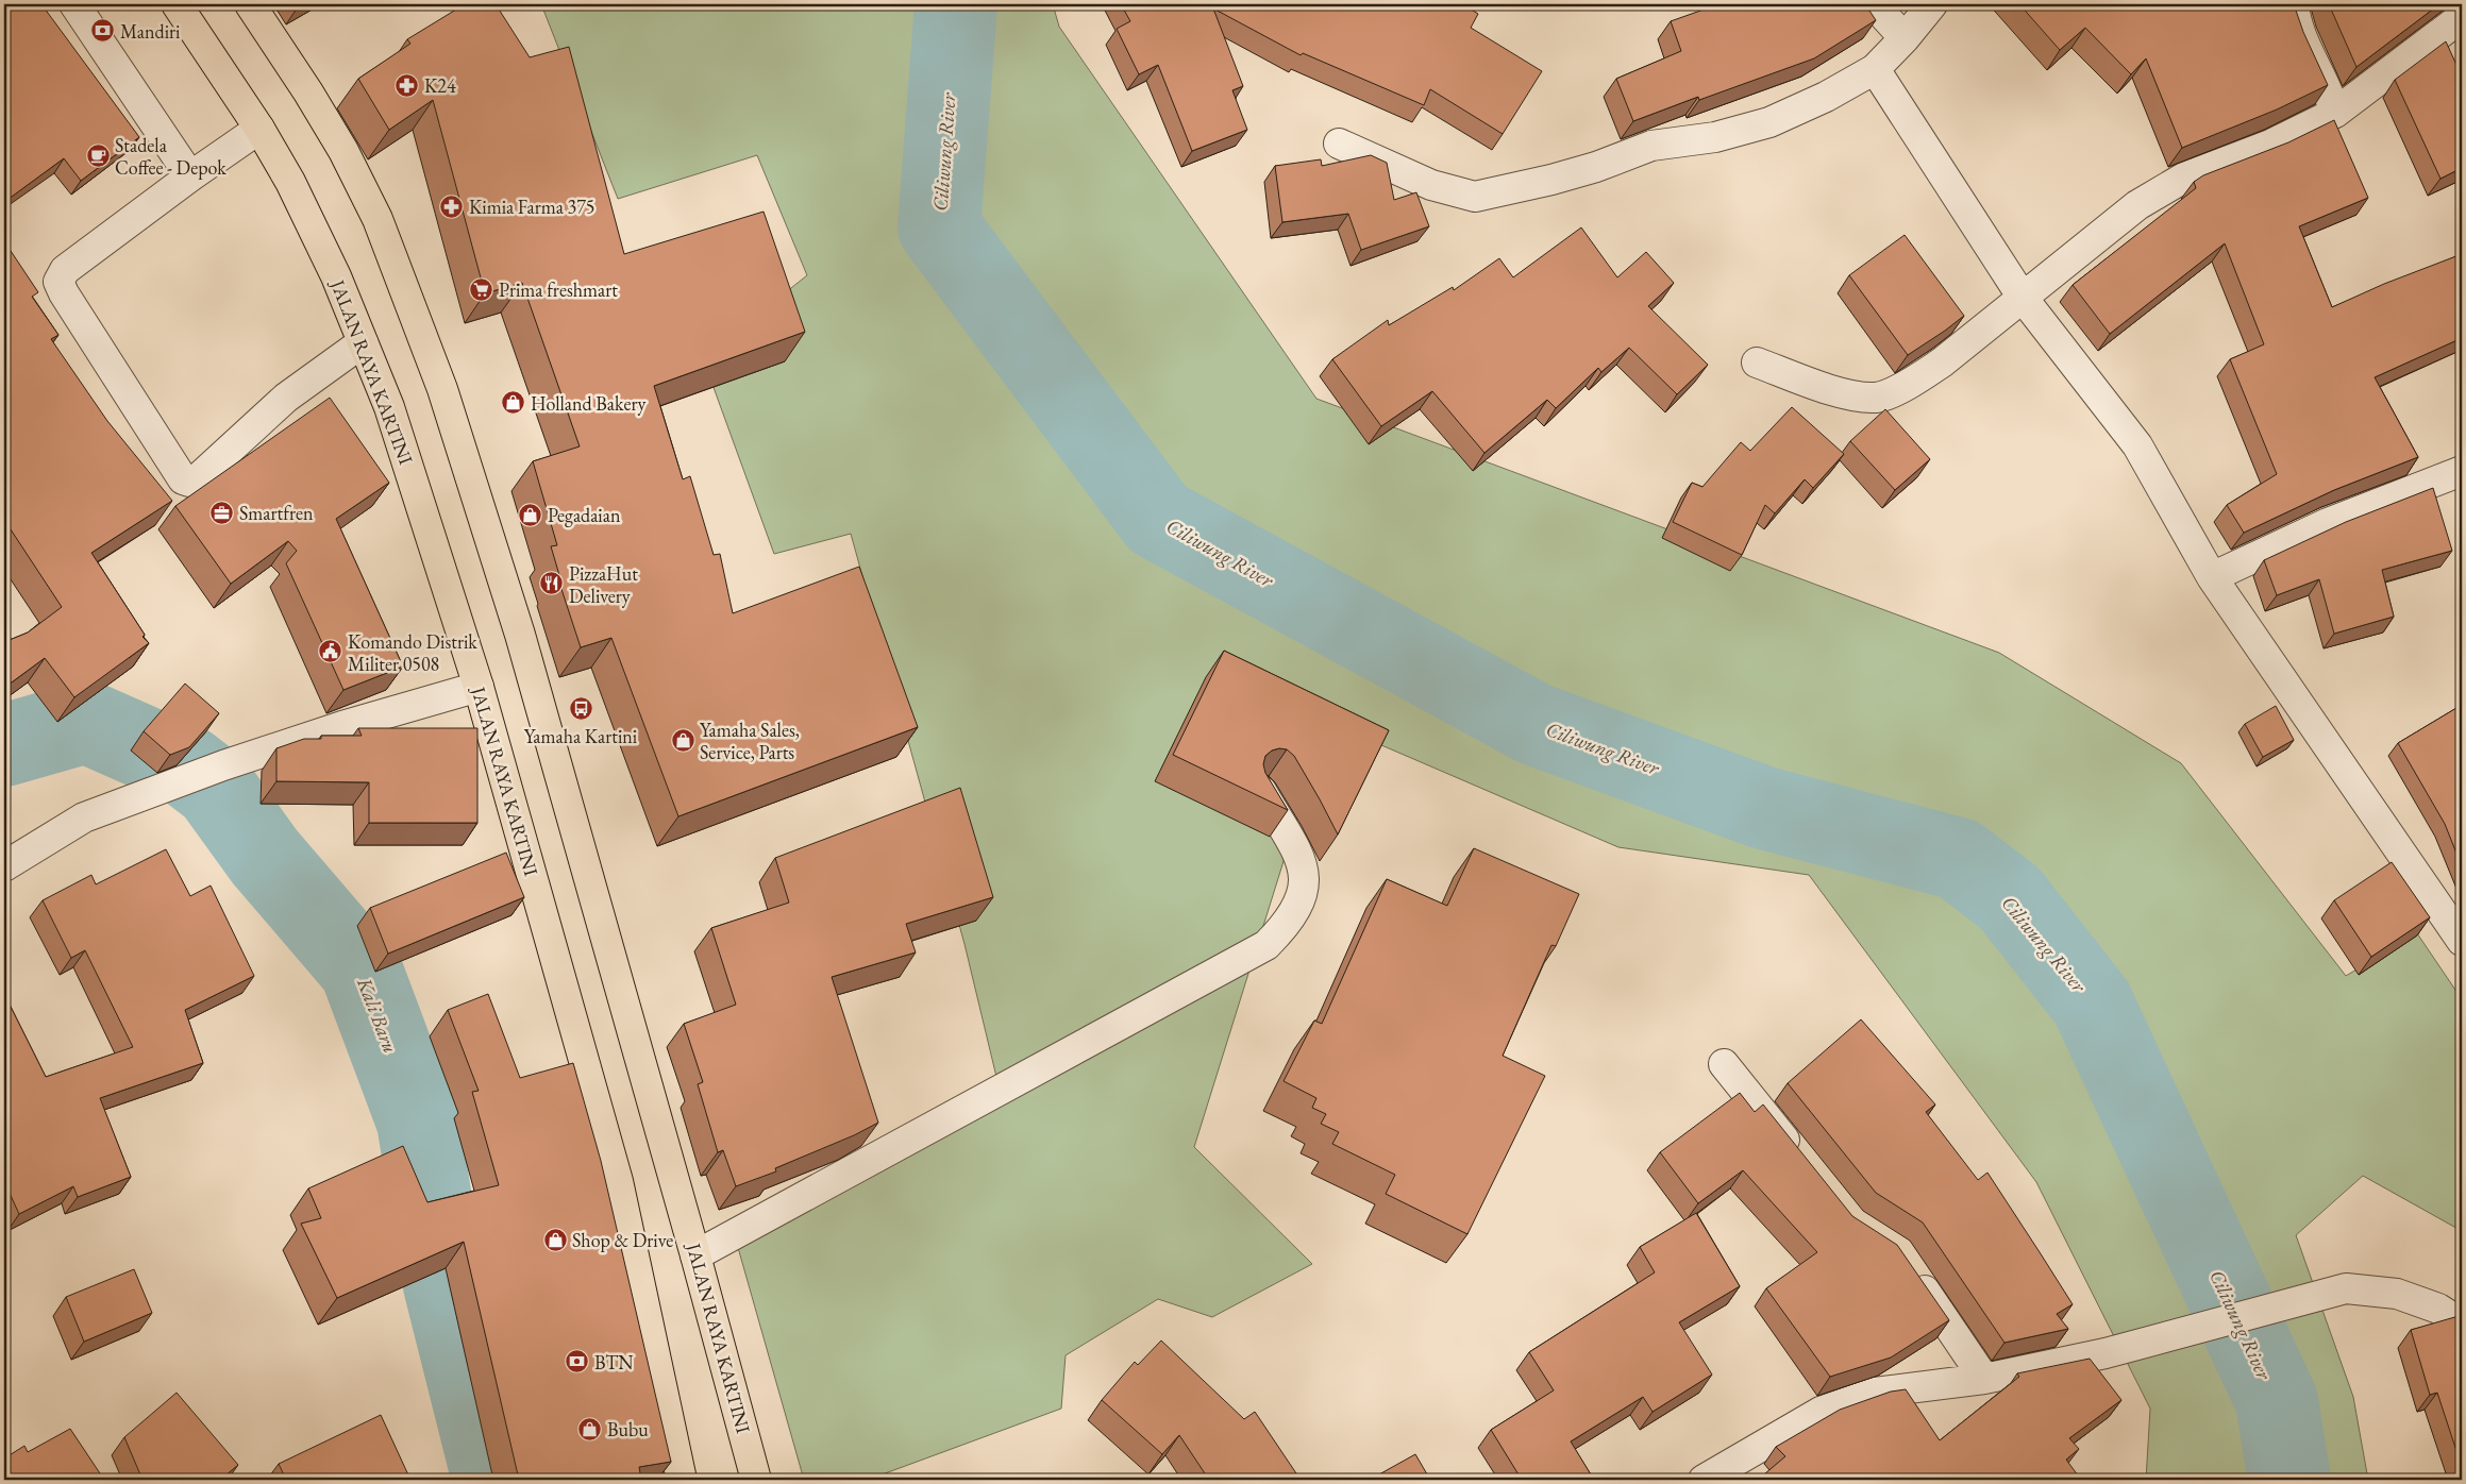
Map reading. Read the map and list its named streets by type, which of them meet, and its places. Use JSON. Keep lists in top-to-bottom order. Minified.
{"streets":{"main road":["JALAN RAYA KARTINI"]},"water":["Ciliwung River","Kali Baru"],"places":{"bank":["Mandiri","BTN"],"pharmacy":["K24","Kimia Farma 375"],"cafe":["Stadela Coffee - Depok"],"supermarket":["Prima freshmart"],"shop":["Holland Bakery","Pegadaian","Yamaha Sales, Service, Parts","Shop & Drive","Bubu"],"office":["Smartfren"],"restaurant":["PizzaHut Delivery"],"public building":["Komando Distrik Militer 0508"],"bus stop":["Yamaha Kartini"]}}
